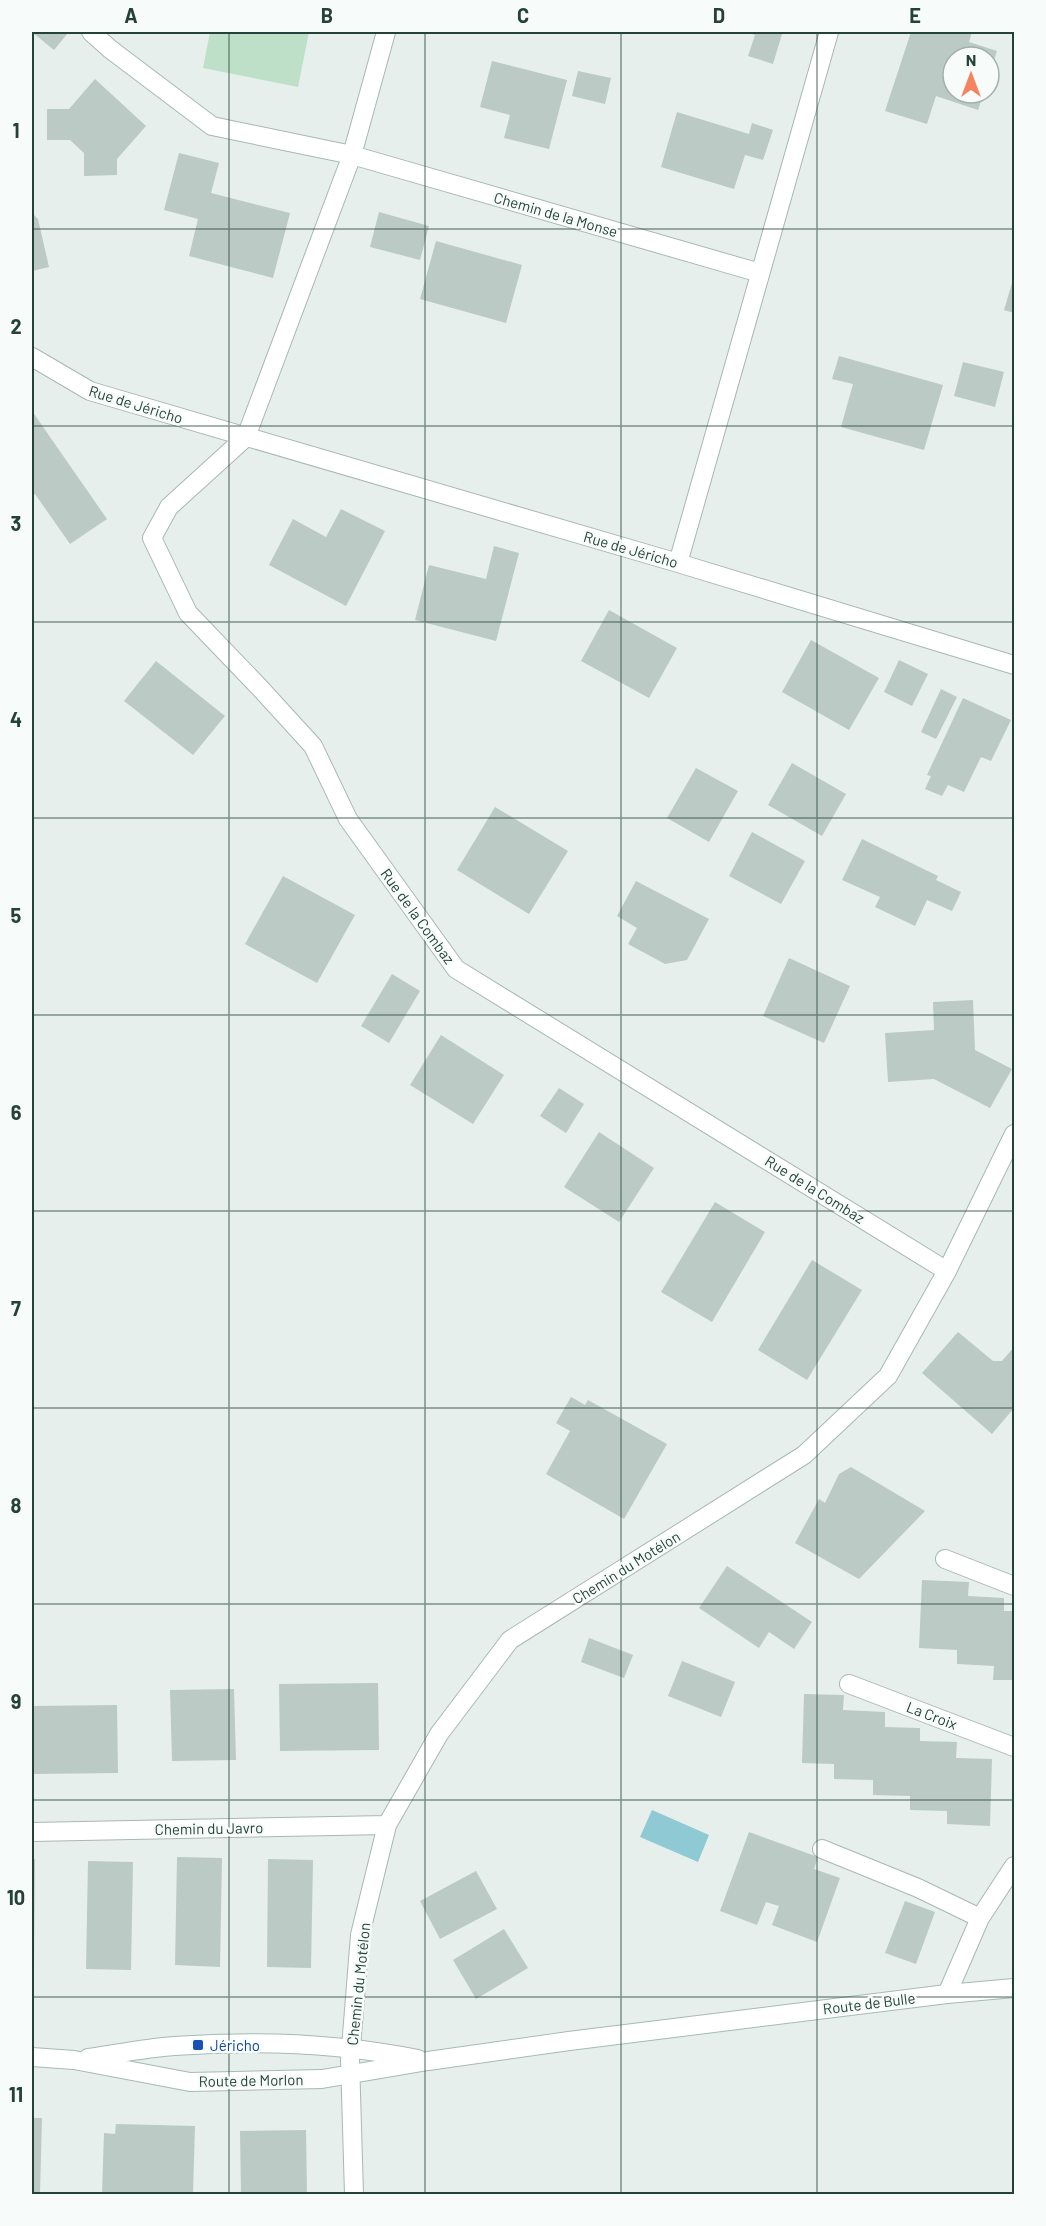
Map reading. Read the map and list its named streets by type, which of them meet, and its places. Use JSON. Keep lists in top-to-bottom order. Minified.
{"streets":{"street":["Chemin de la Monse","Rue de Jéricho","Rue de la Combaz","Chemin du Motélon","La Croix","Chemin du Javro","Route de Bulle","Route de Morlon"]},"crossings":[["Rue de Jéricho","Rue de la Combaz"],["Rue de la Combaz","Chemin du Motélon"],["Chemin du Motélon","Chemin du Javro"],["Chemin du Motélon","Route de Morlon"],["Route de Bulle","Route de Morlon"]],"places":{"transit":["Jéricho"]},"north":"top","grid":{"columns":["A","B","C","D","E"],"rows":["1","2","3","4","5","6","7","8","9","10","11"]}}
